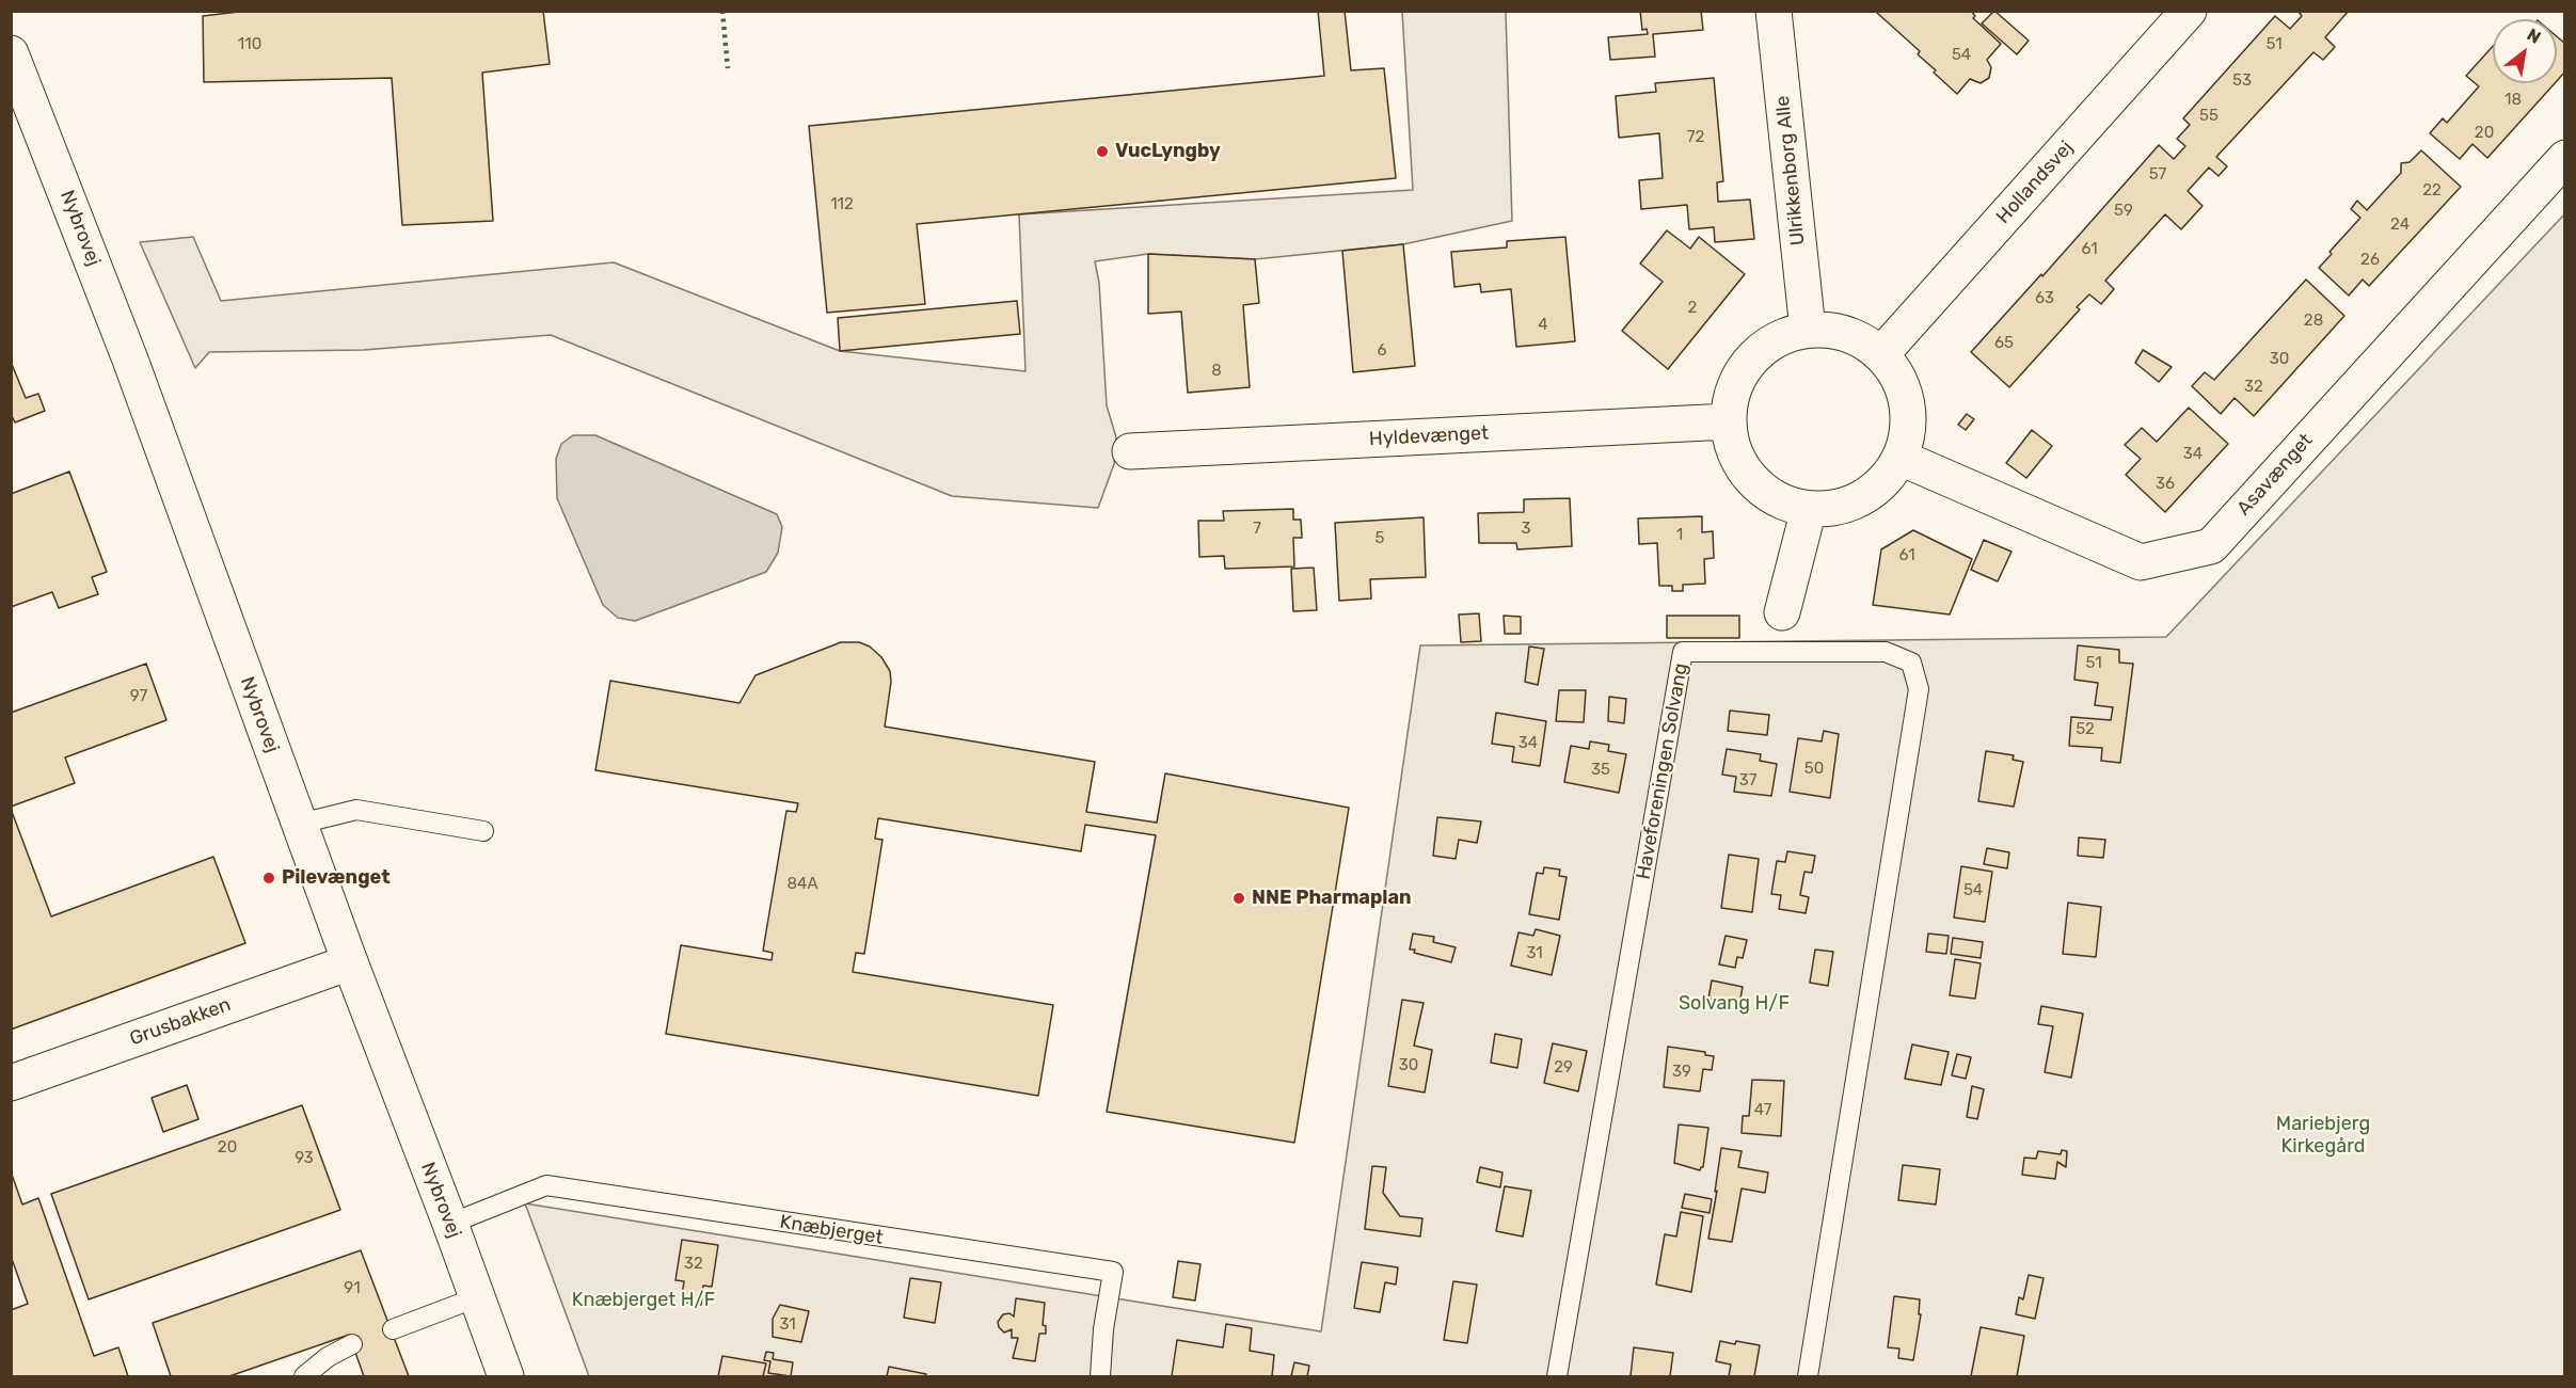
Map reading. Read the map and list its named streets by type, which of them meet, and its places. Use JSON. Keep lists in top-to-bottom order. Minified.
{"streets":{"street":["Ulrikkenborg Alle","Hollandsvej","Nybrovej","Hyldevænget","Asavænget","Grusbakken"],"lane":["Haveforeningen Solvang","Knæbjerget"]},"crossings":[["Ulrikkenborg Alle","Hollandsvej"],["Ulrikkenborg Alle","Hyldevænget"],["Ulrikkenborg Alle","Asavænget"],["Hollandsvej","Hyldevænget"],["Hollandsvej","Asavænget"],["Nybrovej","Grusbakken"],["Nybrovej","Knæbjerget"],["Hyldevænget","Asavænget"]],"parks":["Solvang H/F","Mariebjerg Kirkegård","Knæbjerget H/F"],"places":["VucLyngby","Pilevænget","NNE Pharmaplan"],"house_numbers":["110","51","54","53","18","55","20","72","57","22","112","59","24","61","26","63","2","28","4","65","6","30","8","32","34","36","7","3","1","5","61","51","97","52","34","50","35","37","84A","54","31","30","29","39","47","20","93","32","91","31"],"north":"top right"}
